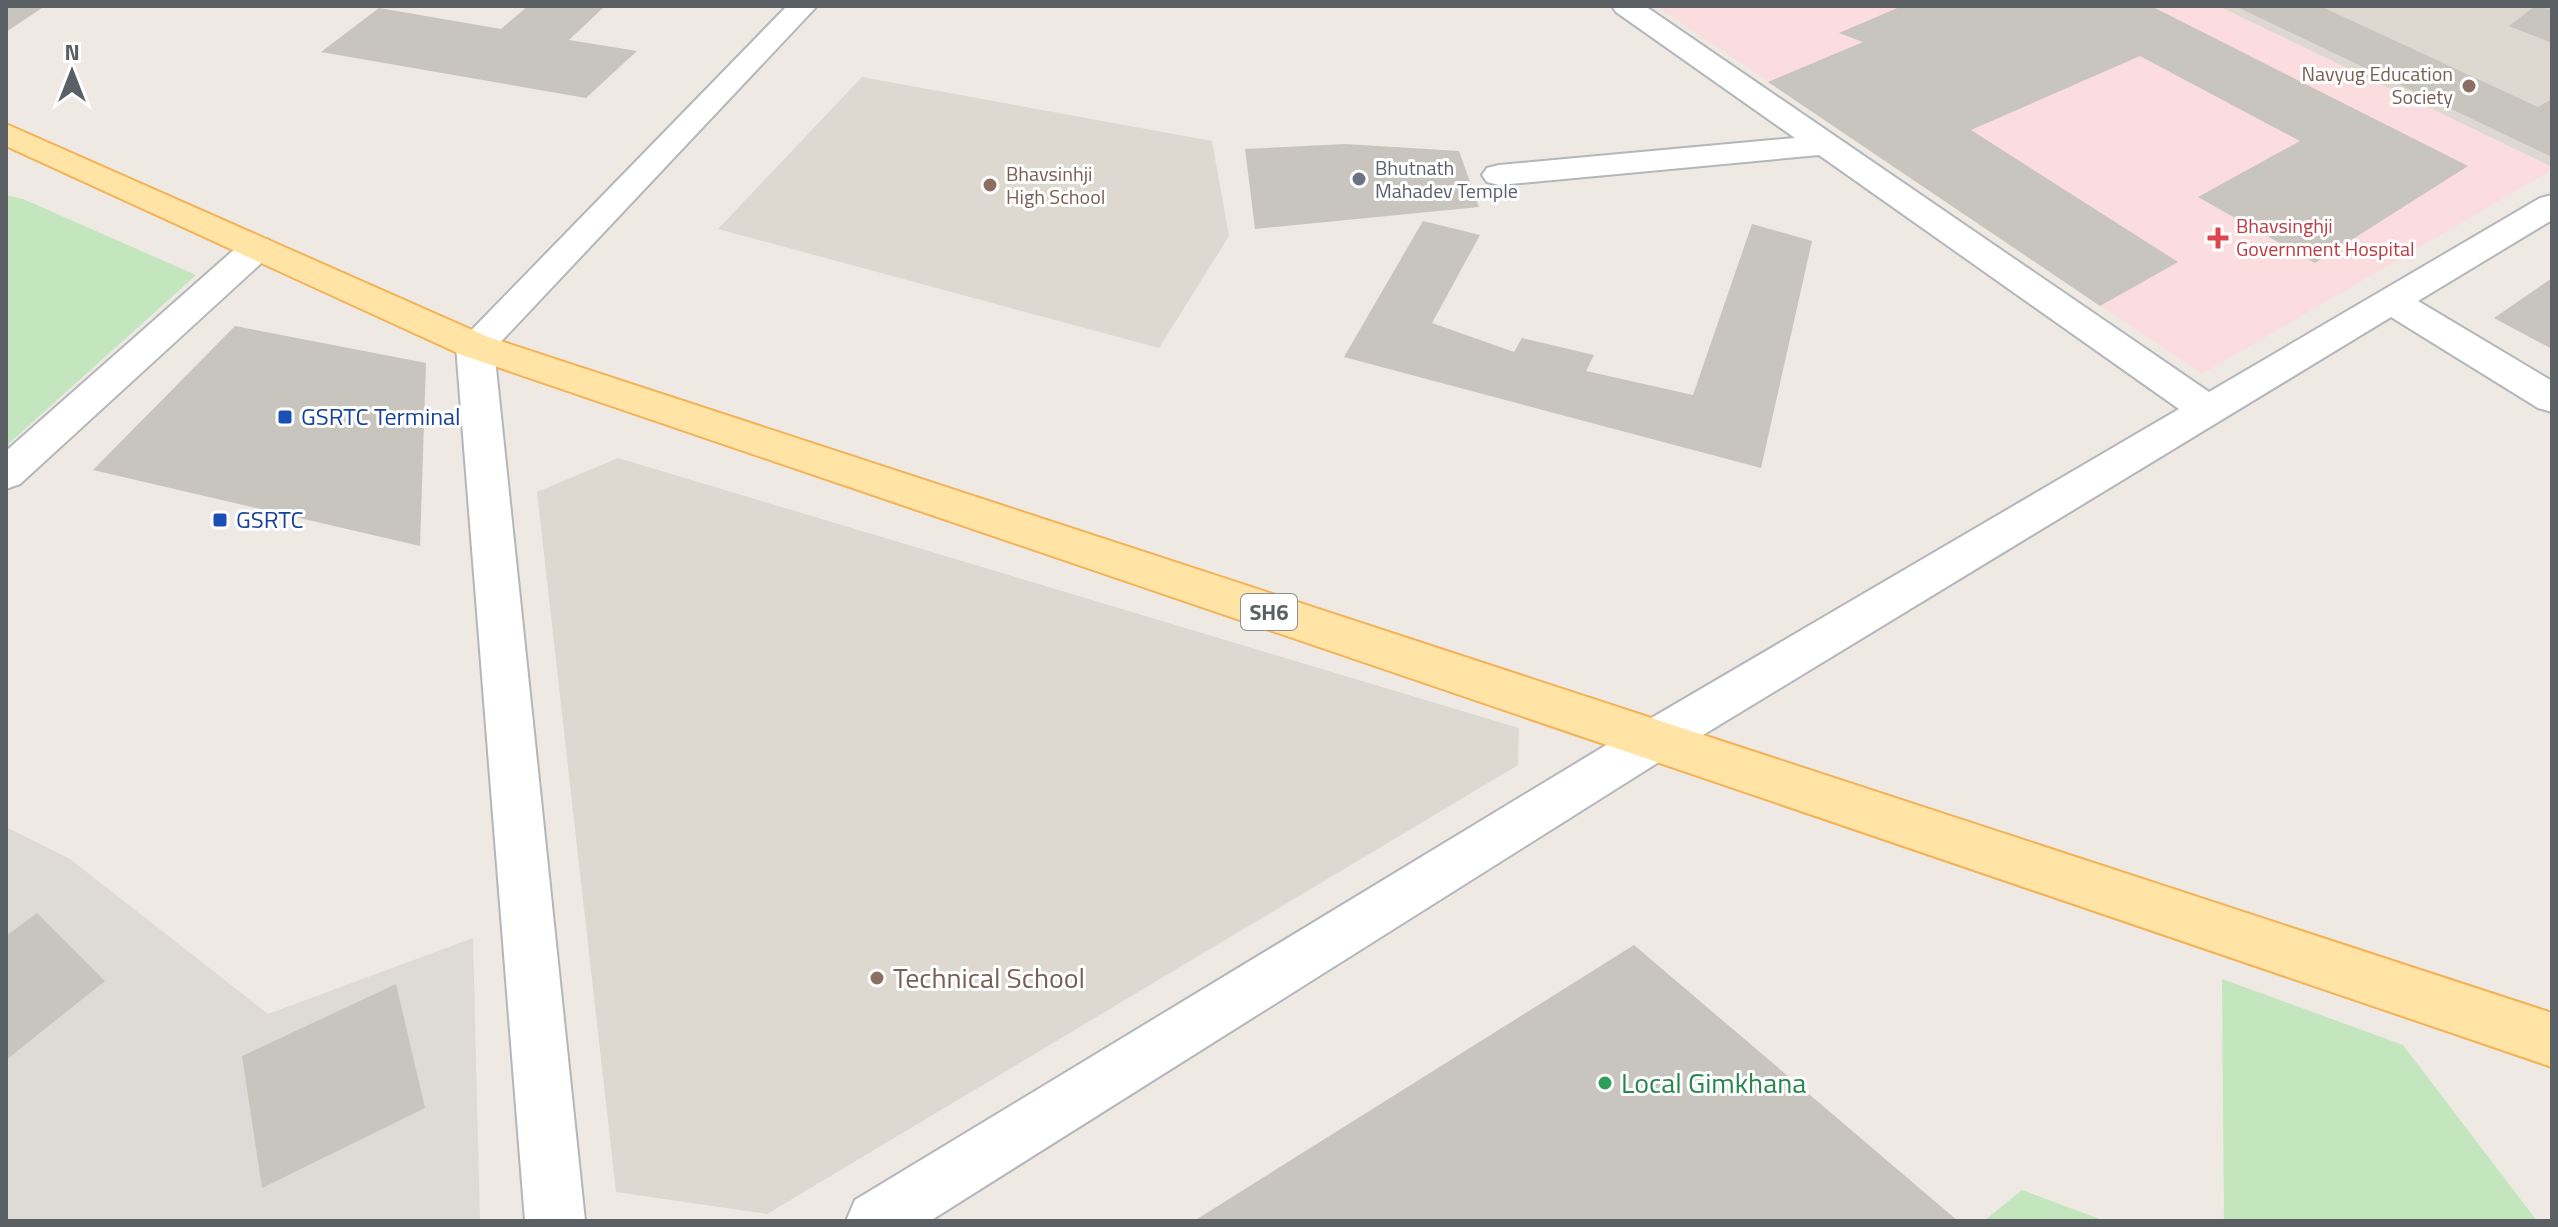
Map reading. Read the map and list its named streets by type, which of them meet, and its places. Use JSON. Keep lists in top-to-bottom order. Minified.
{"streets":{"main road":["SH6"]},"places":{"other":["Navyug Education Society","Bhutnath Mahadev Temple","Bhavsinhji High School","Technical School","Local Gimkhana"],"health":["Bhavsinghji Government Hospital"],"transit":["GSRTC Terminal","GSRTC"]},"north":"top"}
